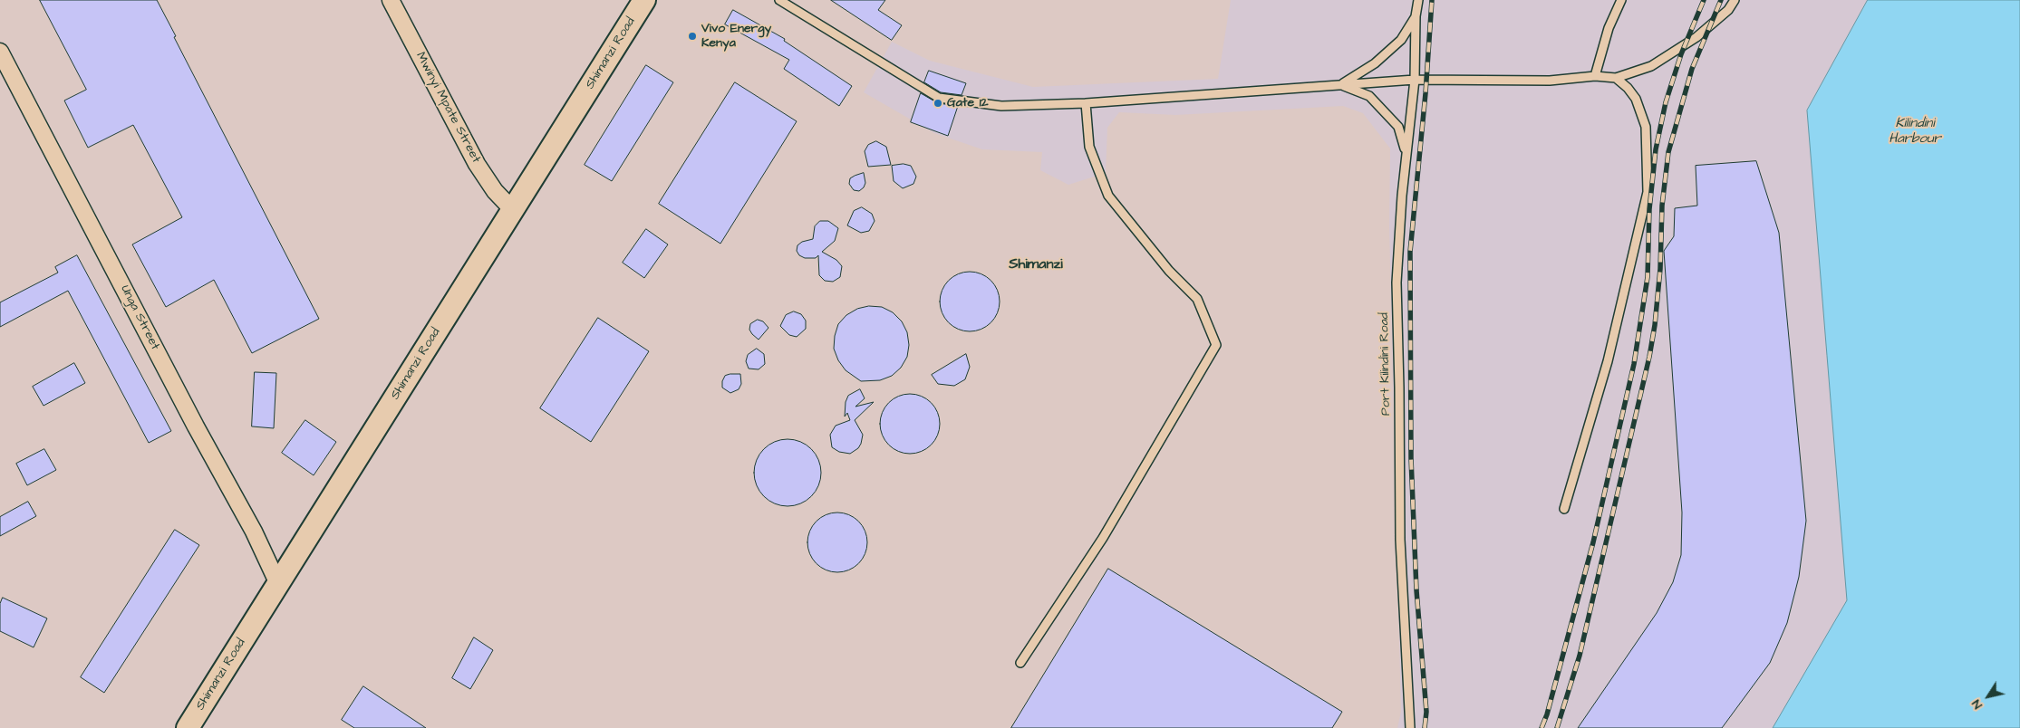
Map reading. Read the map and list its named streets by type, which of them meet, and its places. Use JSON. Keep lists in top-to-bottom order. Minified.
{"streets":{"main road":["Shimanzi Road"],"street":["Mwinyi Mpate Street","Unga Street"],"lane":["Port Kilindini Road"]},"crossings":[["Shimanzi Road","Mwinyi Mpate Street"],["Shimanzi Road","Unga Street"]],"districts":["Shimanzi"],"water":["Kilindini Harbour"],"places":["Vivo Energy Kenya","Gate 12"],"north":"bottom left"}
